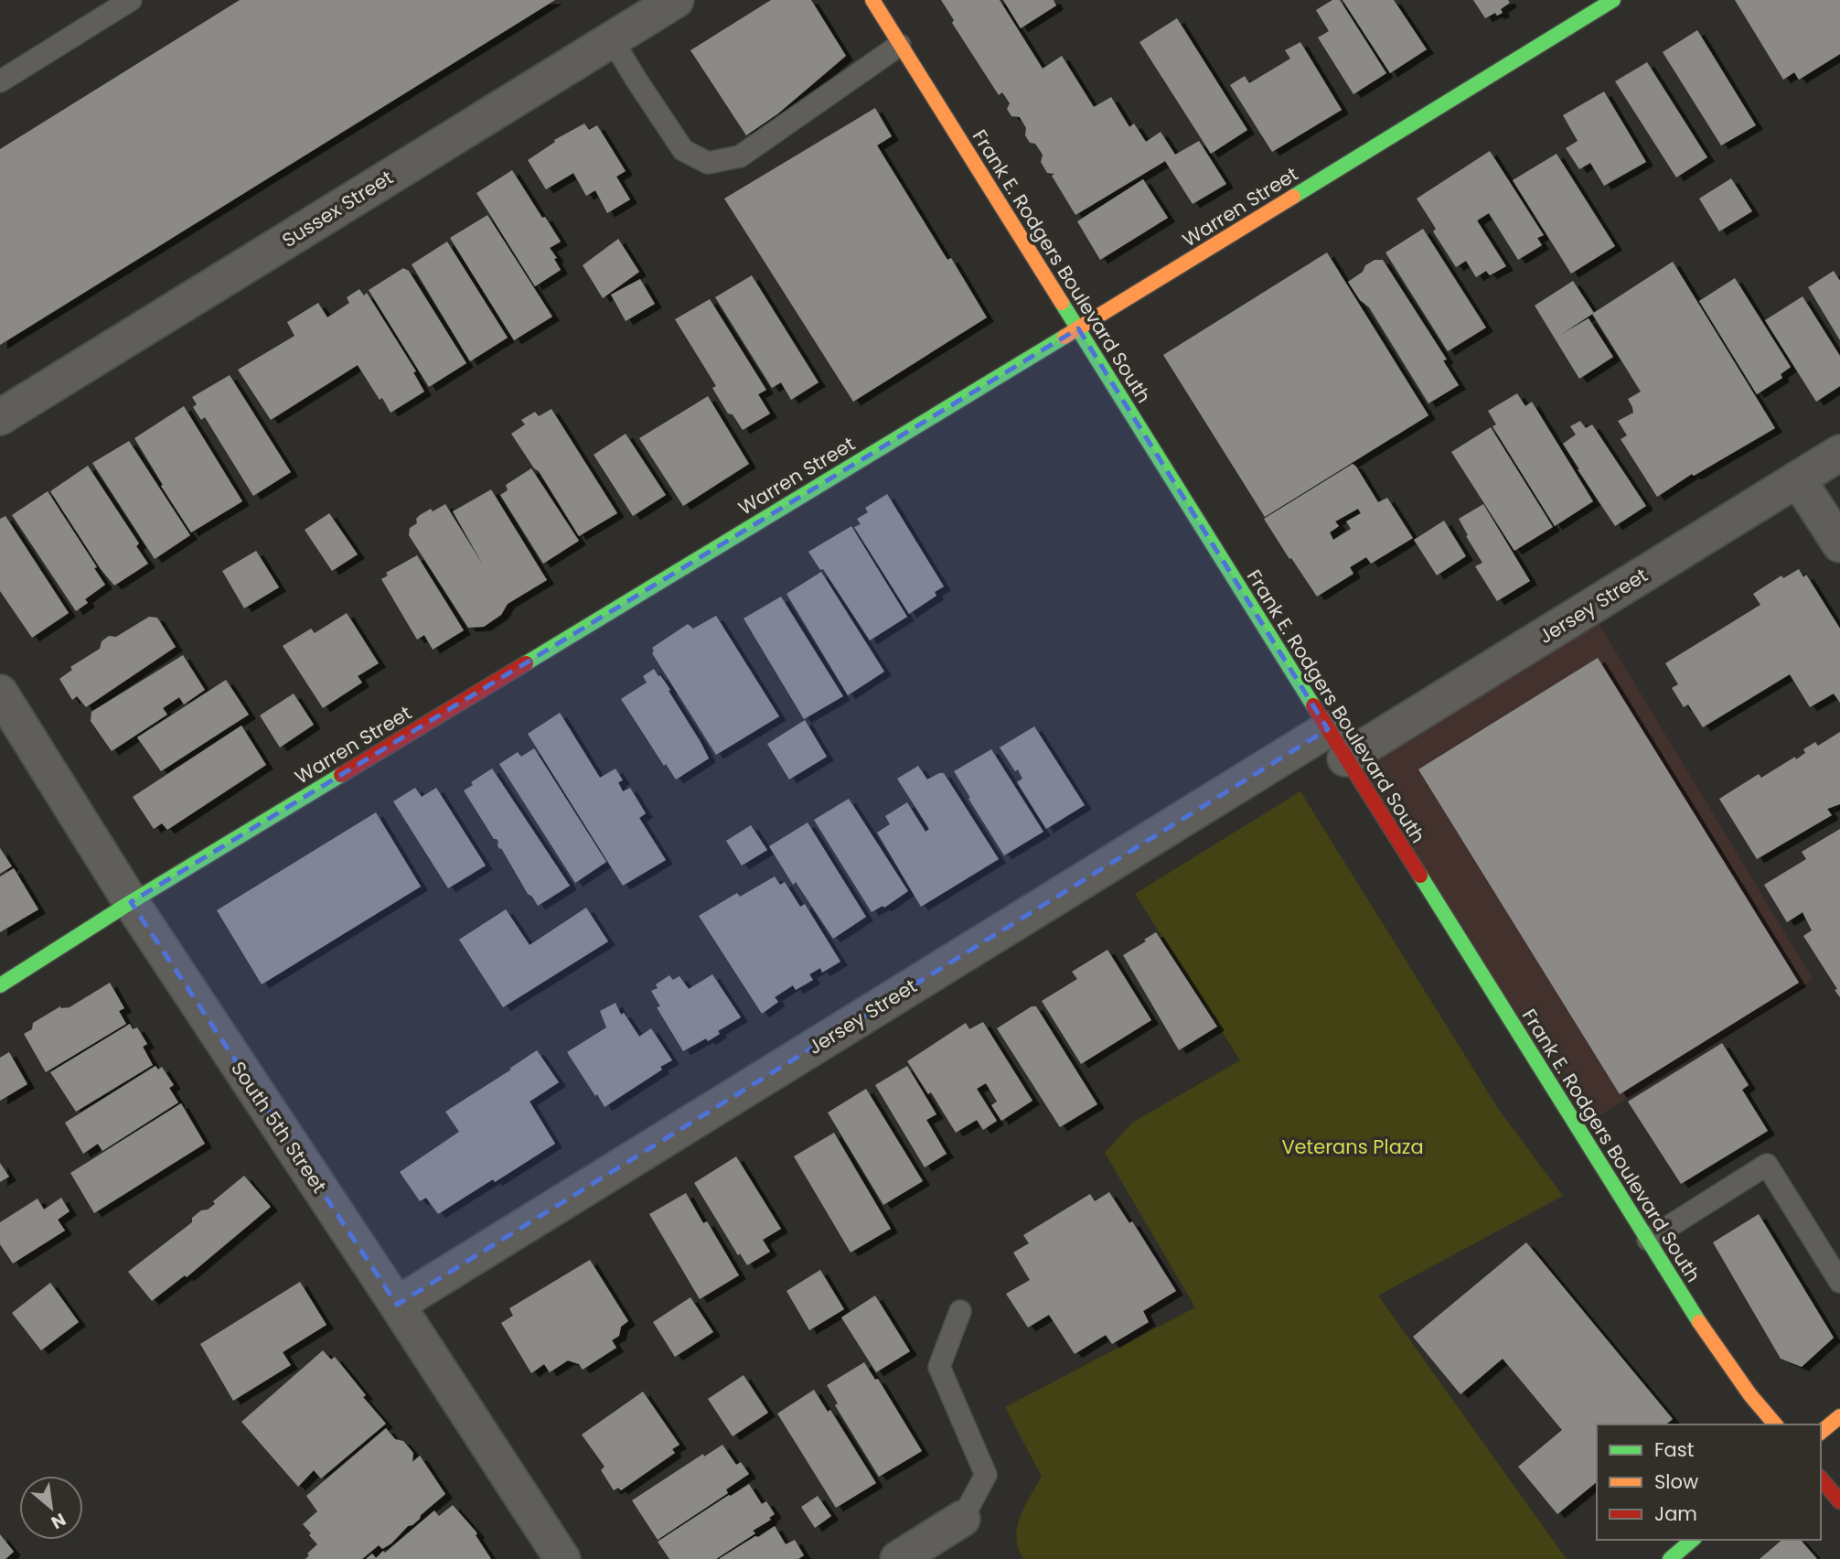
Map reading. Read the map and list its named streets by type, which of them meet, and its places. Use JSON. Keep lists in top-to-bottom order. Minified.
{"streets":{"street":["Warren Street","Sussex Street","Frank E. Rodgers Boulevard South","Jersey Street","South 5th Street"]},"crossings":[["Warren Street","Frank E. Rodgers Boulevard South"],["Warren Street","South 5th Street"],["Frank E. Rodgers Boulevard South","Jersey Street"],["Jersey Street","South 5th Street"]],"parks":["Veterans Plaza"],"legend":["Fast","Slow","Jam"],"north":"bottom right"}
